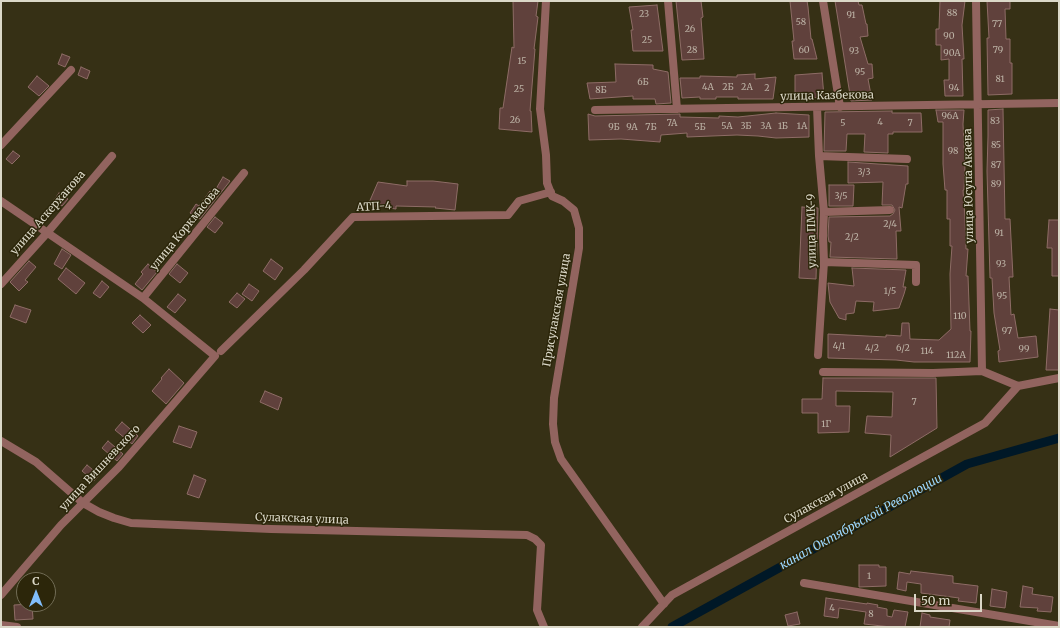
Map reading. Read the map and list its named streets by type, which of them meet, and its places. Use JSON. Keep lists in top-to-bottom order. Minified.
{"streets":{"street":["улица Казбекова","улица Юсупа Акаева","АТП-4","улица Аскерханова","улица Коркмасова","улица ПМК-9","Присулакская улица","улица Вишневского","Сулакская улица"]},"crossings":[["улица Казбекова","улица Юсупа Акаева"],["улица Казбекова","улица ПМК-9"],["АТП-4","Присулакская улица"],["АТП-4","улица Вишневского"],["Присулакская улица","Сулакская улица"],["улица Вишневского","Сулакская улица"]],"water":["канал Октябрьской Революции"],"house_numbers":["88","23","91","58","77","26","90","25","28","60","79","93","90А","15","95","81","6Б","4А","2Б","2А","2","94","25","8Б","96А","26","83","4","7А","5","7","5А","3Б","3А","1Б","1А","9Б","9А","7Б","5Б","85","98","87","3/3","89","3/5","2/4","91","2/2","93","1/5","95","110","97","4/1","4/2","6/2","99","114","112А","7","1Г","1","4","8"],"scale_bar":"50 m","north":"top"}
